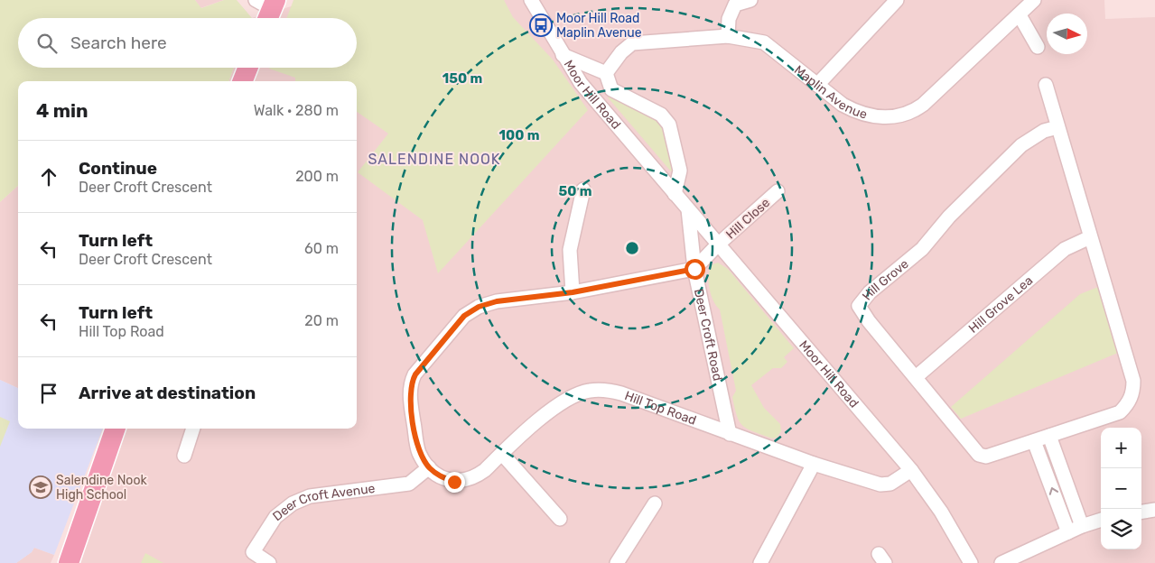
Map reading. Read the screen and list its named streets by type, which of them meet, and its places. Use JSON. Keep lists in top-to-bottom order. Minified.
{"streets":{"street":["Maplin Avenue","Moor Hill Road","Hill Close","Hill Grove","Hill Grove Lea","Deer Croft Road","Hill Top Road","Deer Croft Avenue"]},"crossings":[["Maplin Avenue","Moor Hill Road"],["Moor Hill Road","Hill Close"],["Moor Hill Road","Deer Croft Road"],["Moor Hill Road","Hill Top Road"],["Hill Close","Deer Croft Road"],["Hill Grove","Hill Grove Lea"],["Deer Croft Road","Hill Top Road"],["Hill Top Road","Deer Croft Avenue"]],"districts":["SALENDINE NOOK"],"places":{"bus stop":["Moor Hill Road Maplin Avenue"],"school or university":["Salendine Nook High School"]},"north":"right","page":{"search":"Search here","heading":["4 min","Walk · 280 m"],"list":[["Continue","Deer Croft Crescent","200 m"],["Turn left","Deer Croft Crescent","60 m"],["Turn left","Hill Top Road","20 m"],"Arrive at destination"],"map_buttons":["+","−"]},"rings":["150 m","100 m","50 m"]}
